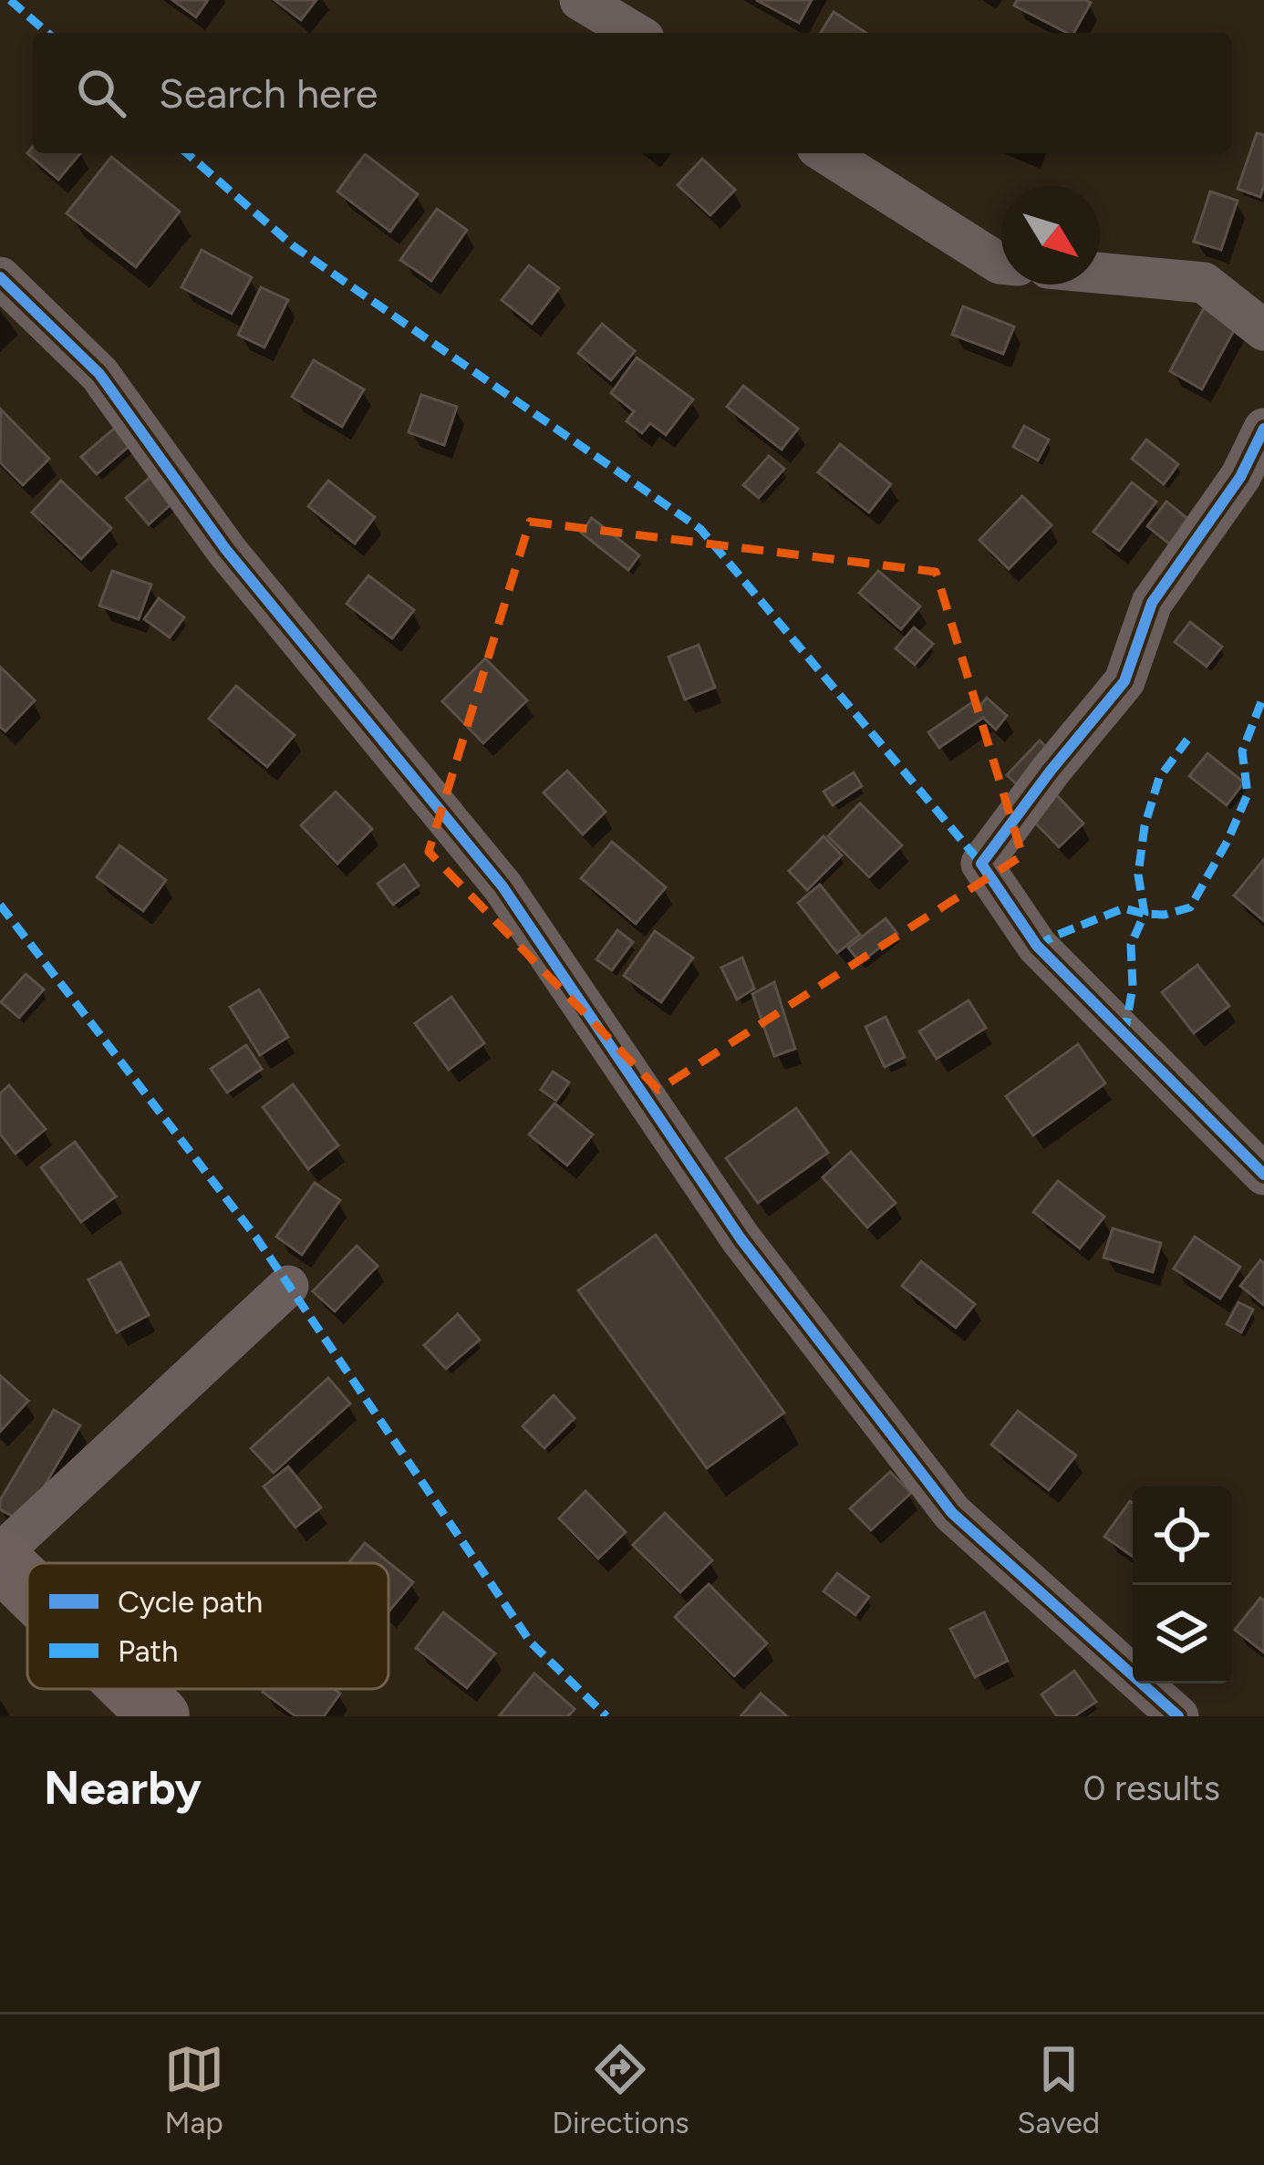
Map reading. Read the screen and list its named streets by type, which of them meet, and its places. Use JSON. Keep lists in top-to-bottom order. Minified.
{"legend":["Cycle path","Path"],"north":"bottom right","page":{"search":"Search here","heading":["Nearby","0 results"],"nav":["Map","Directions","Saved"]}}
